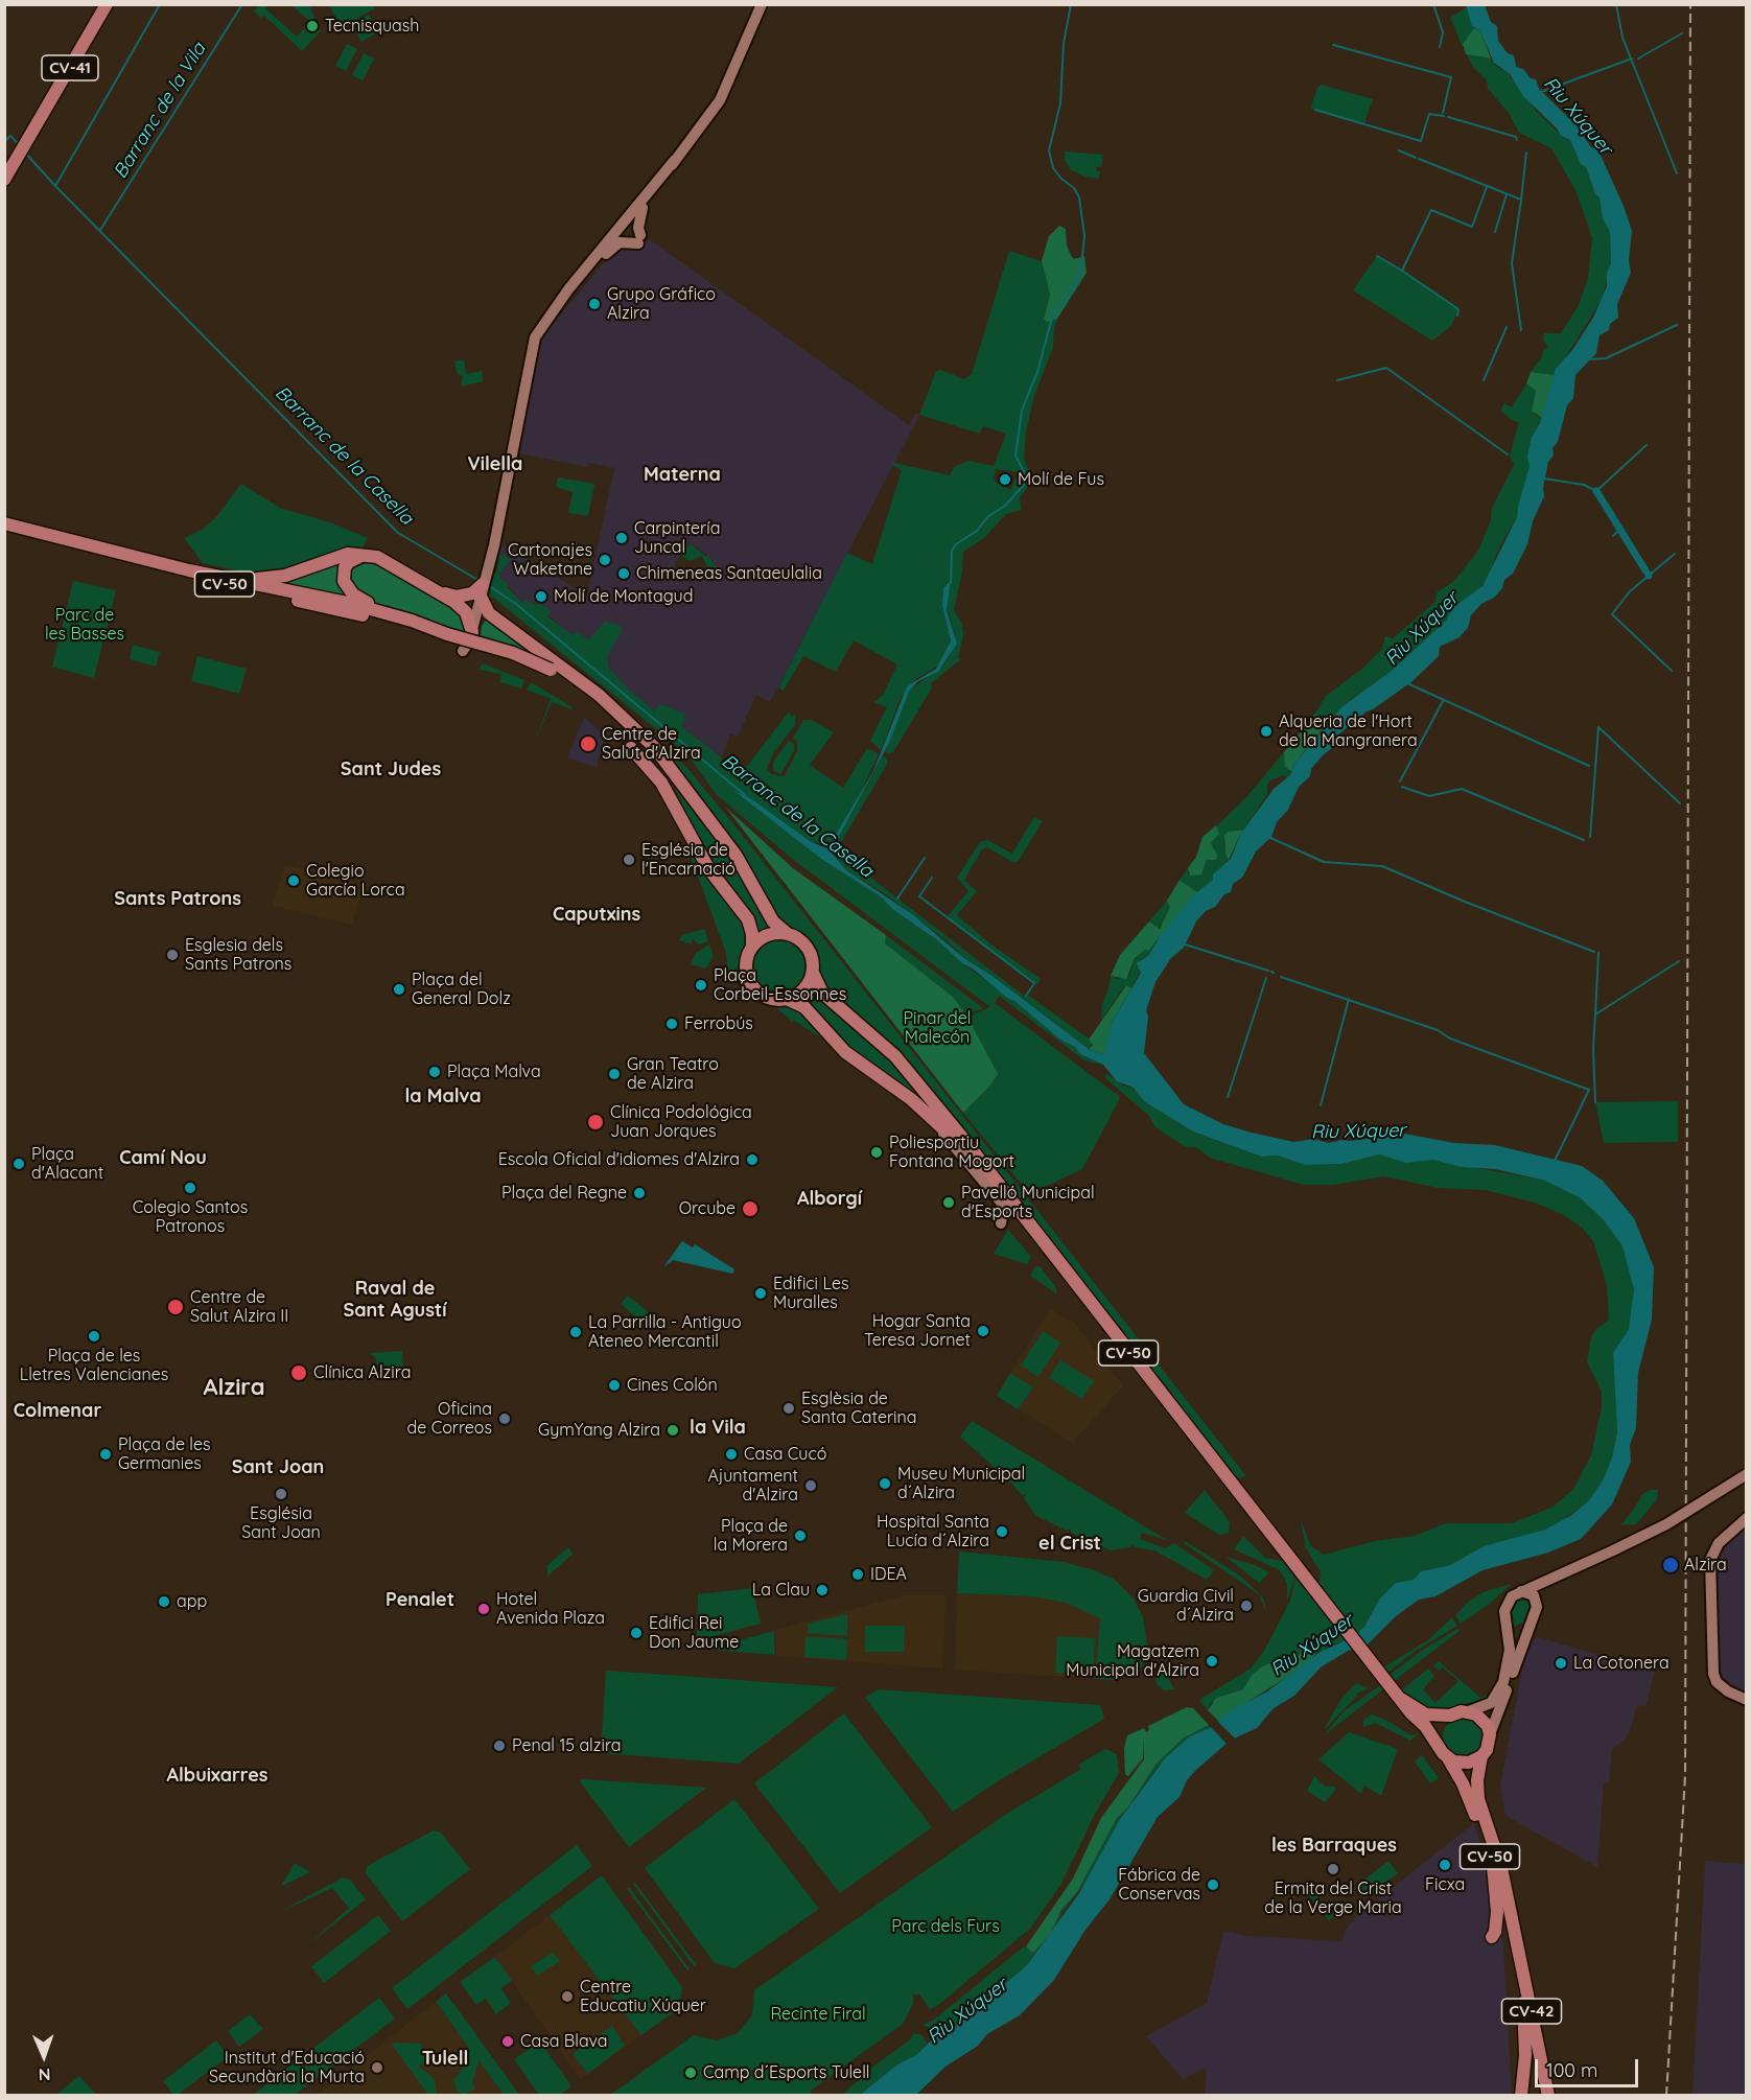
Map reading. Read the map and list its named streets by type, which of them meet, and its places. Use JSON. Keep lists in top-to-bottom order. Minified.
{"streets":{"main road":["CV-41","CV-50","CV-42"]},"crossings":[["CV-50","CV-42"]],"districts":["Vilella","Materna","Sant Judes","Sants Patrons","Caputxins","la Malva","Camí Nou","Alborgí","Raval de Sant Agustí","Alzira","Colmenar","la Vila","Sant Joan","el Crist","Penalet","Albuixarres","les Barraques","Tulell"],"water":["Barranc de la Vila","Riu Xúquer","Barranc de la Casella"],"parks":["Parc de les Basses","Pinar del Malecón","Parc dels Furs","Recinte Firal"],"places":["Tecnisquash","Grupo Gráfico Alzira","Molí de Fus","Carpintería Juncal","Cartonajes Waketane","Chimeneas Santaeulalia","Molí de Montagud","Alqueria de l'Hort de la Mangranera","Centre de Salut d'Alzira","Església de l'Encarnació","Colegio García Lorca","Esglesia dels Sants Patrons","Plaça Corbeil-Essonnes","Plaça del General Dolz","Ferrobús","Plaça Malva","Gran Teatro de Alzira","Clínica Podológica Juan Jorques","Poliesportiu Fontana Mogort","Escola Oficial d'idiomes d'Alzira","Plaça d'Alacant","Colegio Santos Patronos","Plaça del Regne","Pavelló Municipal d'Esports","Orcube","Edifici Les Muralles","Centre de Salut Alzira II","Hogar Santa Teresa Jornet","La Parrilla - Antiguo Ateneo Mercantil","Plaça de les Lletres Valencianes","Clínica Alzira","Cines Colón","Esglèsia de Santa Caterina","Oficina de Correos","GymYang Alzira","Plaça de les Germanies","Casa Cucó","Museu Municipal d´Alzira","Ajuntament d'Alzira","Església Sant Joan","Hospital Santa Lucía d´Alzira","Plaça de la Morera","Alzira","IDEA","La Clau","app","Guardia Civil d´Alzira","Hotel Avenida Plaza","Edifici Rei Don Jaume","Magatzem Municipal d'Alzira","La Cotonera","Penal 15 alzira","Ficxa","Ermita del Crist de la Verge Maria","Fábrica de Conservas","Centre Educatiu Xúquer","Casa Blava","Institut d'Educació Secundària la Murta","Camp d´Esports Tulell"],"scale_bar":"100 m","north":"bottom"}
